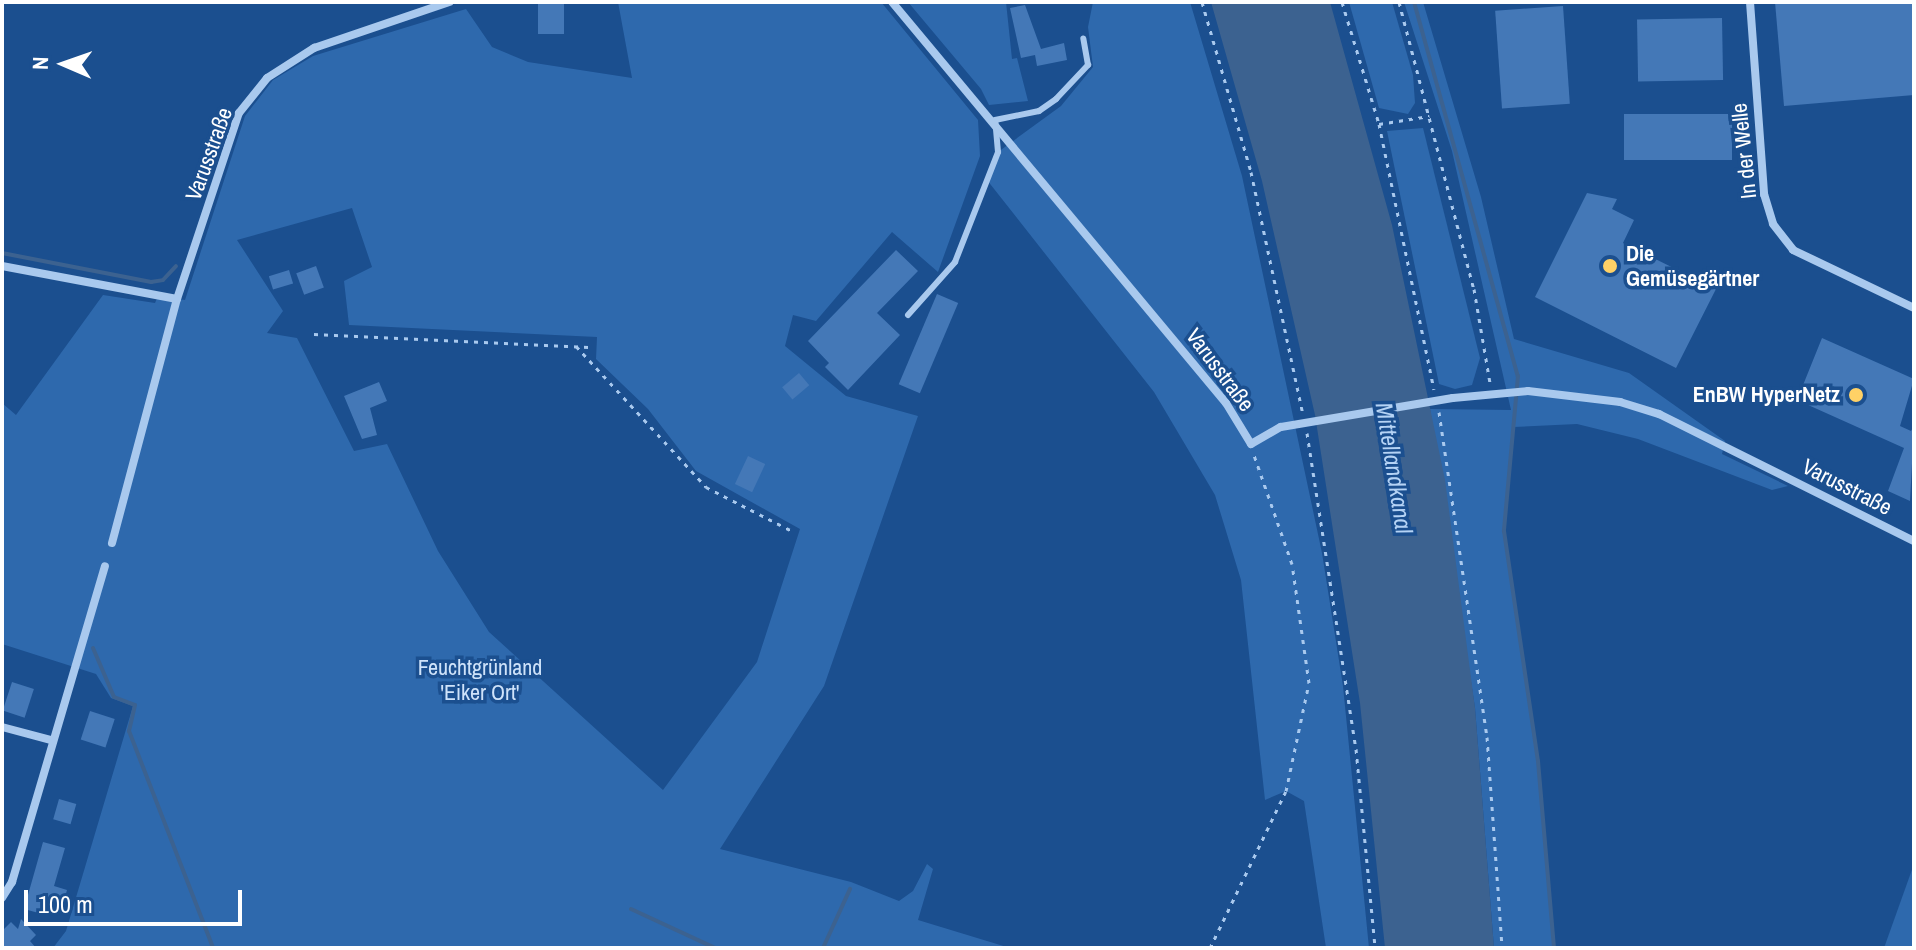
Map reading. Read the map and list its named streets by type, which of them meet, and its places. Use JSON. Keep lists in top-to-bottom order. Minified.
{"streets":{"street":["In der Welle","Varusstraße"]},"water":["Mittellandkanal"],"parks":["Feuchtgrünland 'Eiker Ort'"],"places":["Die Gemüsegärtner","EnBW HyperNetz"],"scale_bar":"100 m","north":"left"}
